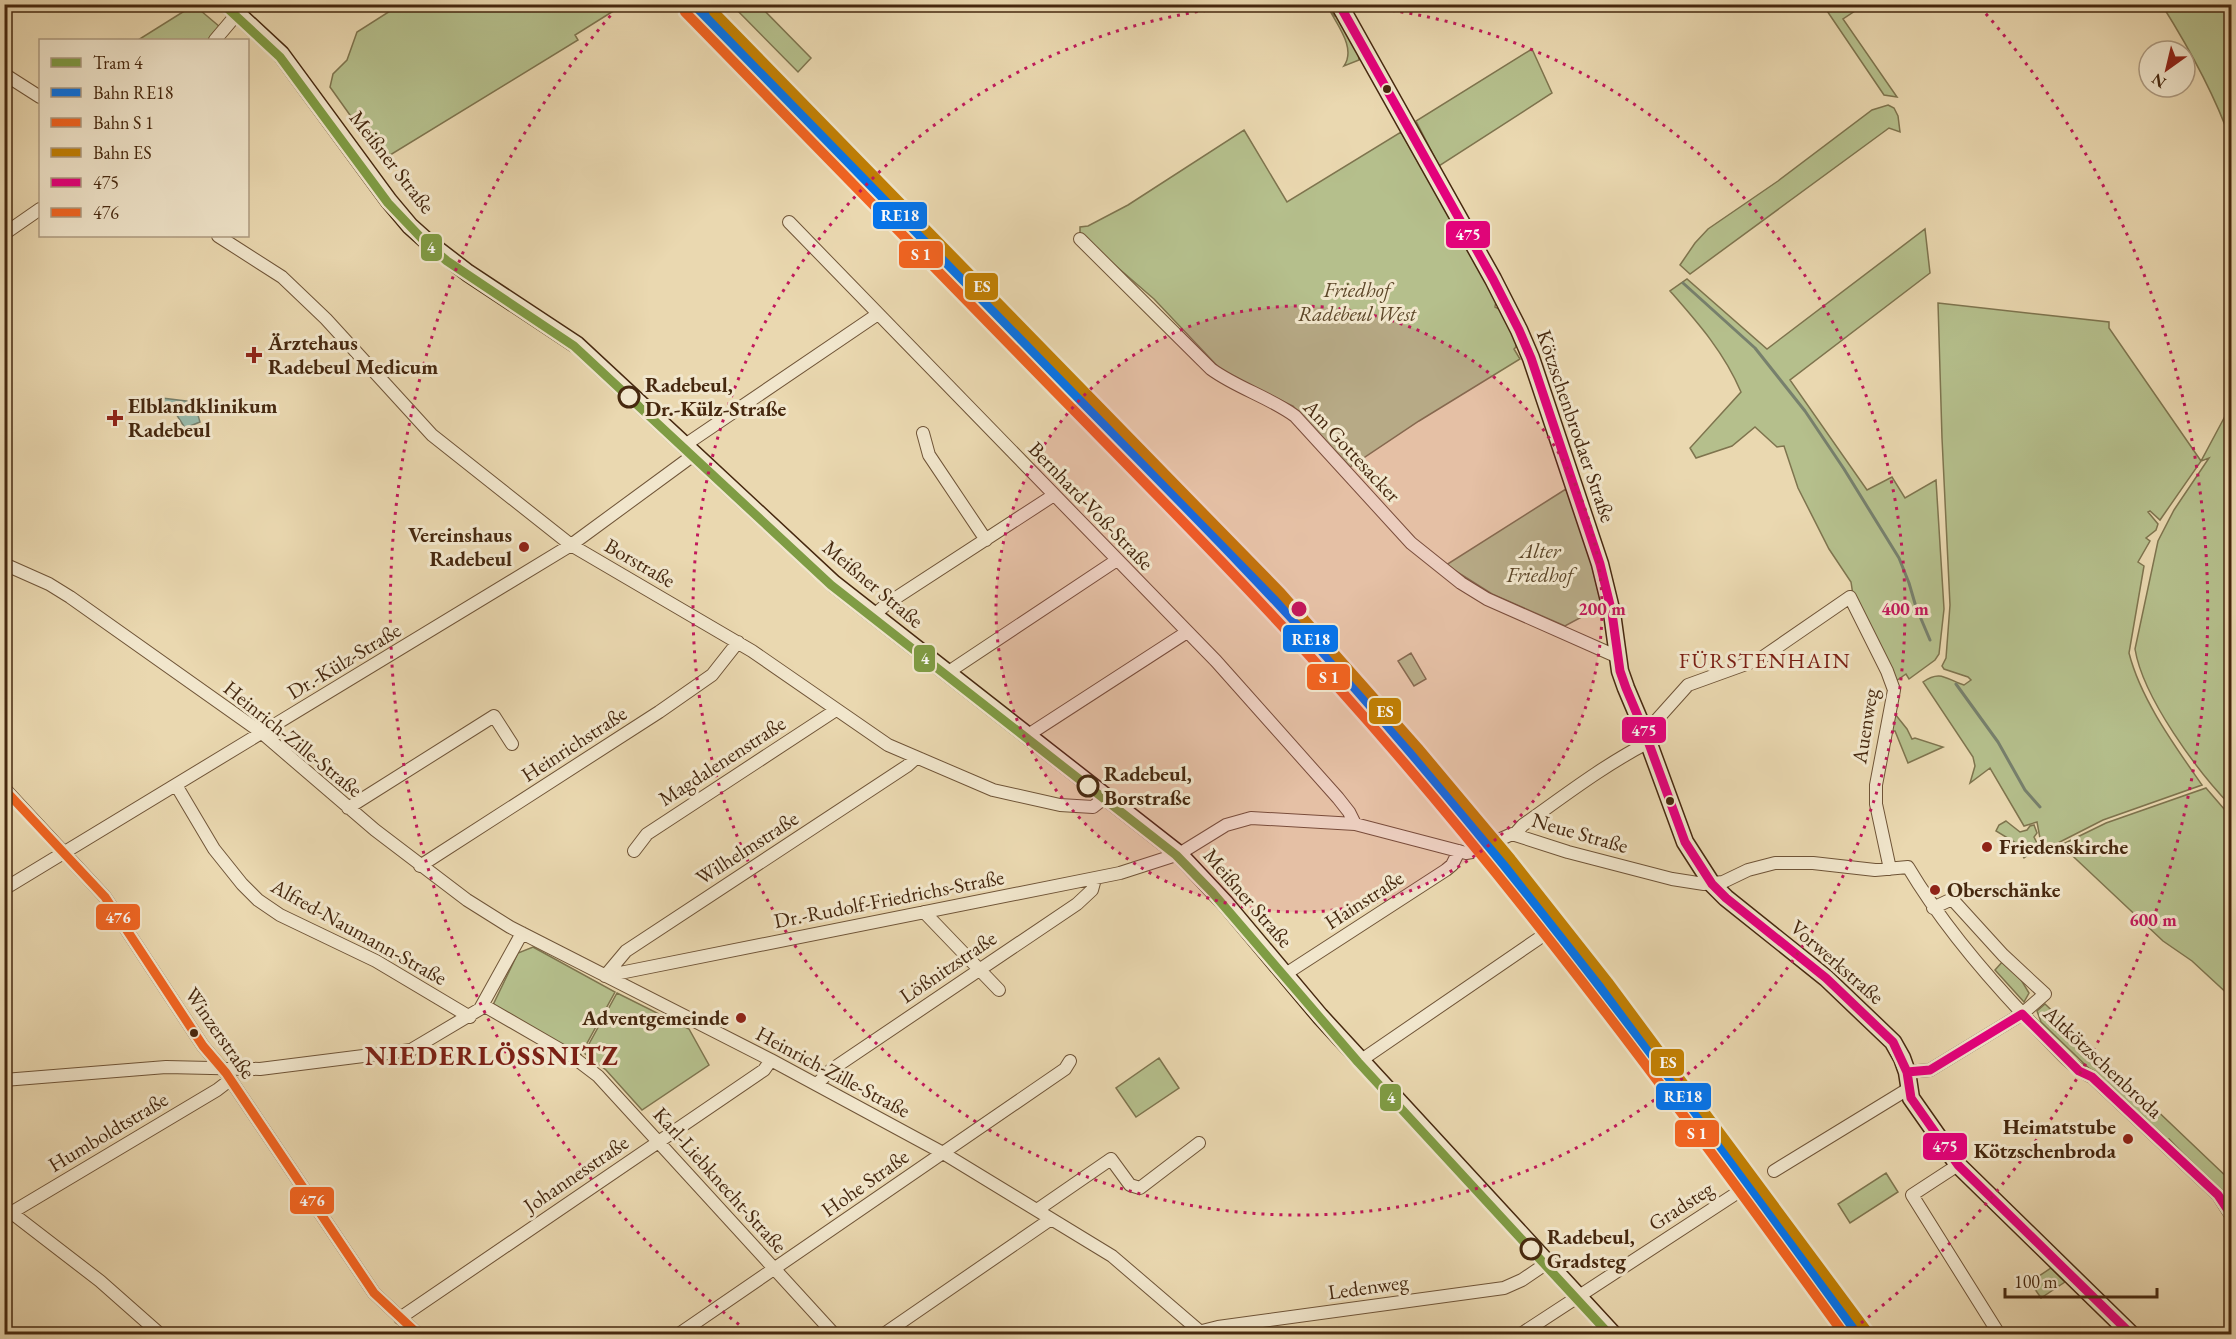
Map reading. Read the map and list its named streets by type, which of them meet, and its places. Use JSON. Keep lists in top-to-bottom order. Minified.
{"streets":{"main road":["Meißner Straße","Kötzschenbrodaer Straße","Vorwerkstraße"],"street":["Am Gottesacker","Bernhard-Voß-Straße","Borstraße","Dr.-Külz-Straße","Auenweg","Heinrich-Zille-Straße","Heinrichstraße","Magdalenenstraße","Neue Straße","Wilhelmstraße","Dr.-Rudolf-Friedrichs-Straße","Hainstraße","Alfred-Naumann-Straße","Lößnitzstraße","Winzerstraße","Altkötzschenbroda","Humboldtstraße","Johannesstraße","Karl-Liebknecht-Straße","Hohe Straße","Gradsteg","Ledenweg"]},"crossings":[["Meißner Straße","Borstraße"],["Meißner Straße","Dr.-Külz-Straße"],["Meißner Straße","Neue Straße"],["Meißner Straße","Dr.-Rudolf-Friedrichs-Straße"],["Meißner Straße","Hainstraße"],["Meißner Straße","Gradsteg"],["Meißner Straße","Ledenweg"],["Kötzschenbrodaer Straße","Am Gottesacker"],["Kötzschenbrodaer Straße","Auenweg"],["Kötzschenbrodaer Straße","Neue Straße"],["Kötzschenbrodaer Straße","Vorwerkstraße"],["Bernhard-Voß-Straße","Dr.-Külz-Straße"],["Bernhard-Voß-Straße","Neue Straße"],["Borstraße","Dr.-Külz-Straße"],["Borstraße","Heinrichstraße"],["Borstraße","Magdalenenstraße"],["Borstraße","Wilhelmstraße"],["Dr.-Külz-Straße","Heinrich-Zille-Straße"],["Dr.-Külz-Straße","Alfred-Naumann-Straße"],["Dr.-Külz-Straße","Winzerstraße"],["Auenweg","Neue Straße"],["Heinrich-Zille-Straße","Heinrichstraße"],["Heinrich-Zille-Straße","Wilhelmstraße"],["Heinrich-Zille-Straße","Dr.-Rudolf-Friedrichs-Straße"],["Heinrich-Zille-Straße","Lößnitzstraße"],["Heinrich-Zille-Straße","Johannesstraße"],["Heinrich-Zille-Straße","Hohe Straße"],["Heinrich-Zille-Straße","Ledenweg"],["Neue Straße","Dr.-Rudolf-Friedrichs-Straße"],["Neue Straße","Hainstraße"],["Neue Straße","Vorwerkstraße"],["Neue Straße","Altkötzschenbroda"],["Wilhelmstraße","Dr.-Rudolf-Friedrichs-Straße"],["Dr.-Rudolf-Friedrichs-Straße","Lößnitzstraße"],["Winzerstraße","Humboldtstraße"],["Winzerstraße","Johannesstraße"],["Johannesstraße","Karl-Liebknecht-Straße"],["Karl-Liebknecht-Straße","Hohe Straße"]],"districts":["FÜRSTENHAIN","NIEDERLÖSSNITZ"],"parks":["Friedhof Radebeul West","Alter Friedhof"],"places":{"health":["Ärztehaus Radebeul Medicum","Elblandklinikum Radebeul"],"other":["Radebeul, Dr.-Külz-Straße","Vereinshaus Radebeul","Radebeul, Borstraße","Friedenskirche","Oberschänke","Adventgemeinde","Heimatstube Kötzschenbroda","Radebeul, Gradsteg"]},"lines":["tram line 4","rail line RE18","transit line 475","rail line ES","transit line 476"],"legend":["Tram 4","Bahn RE18","Bahn S 1","Bahn ES","475","476"],"scale_bar":"100 m","north":"bottom left","rings":["200 m","400 m","600 m"]}
